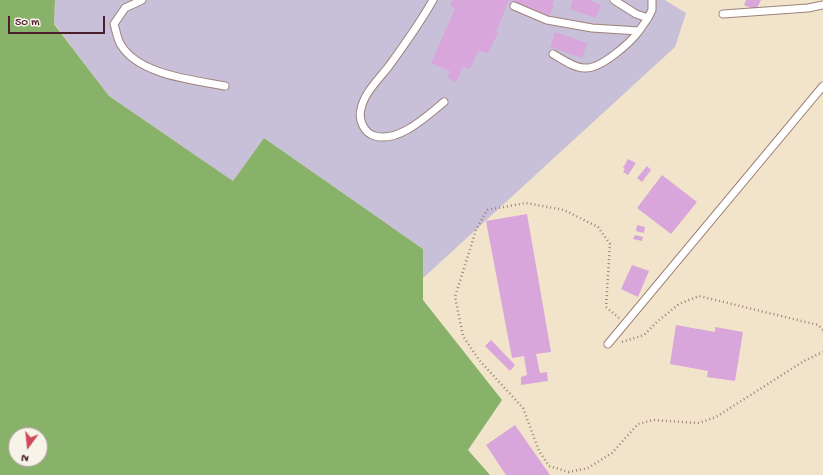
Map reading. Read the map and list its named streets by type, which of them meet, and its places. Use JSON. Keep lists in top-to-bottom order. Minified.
{"scale_bar":"50 m","north":"bottom"}
